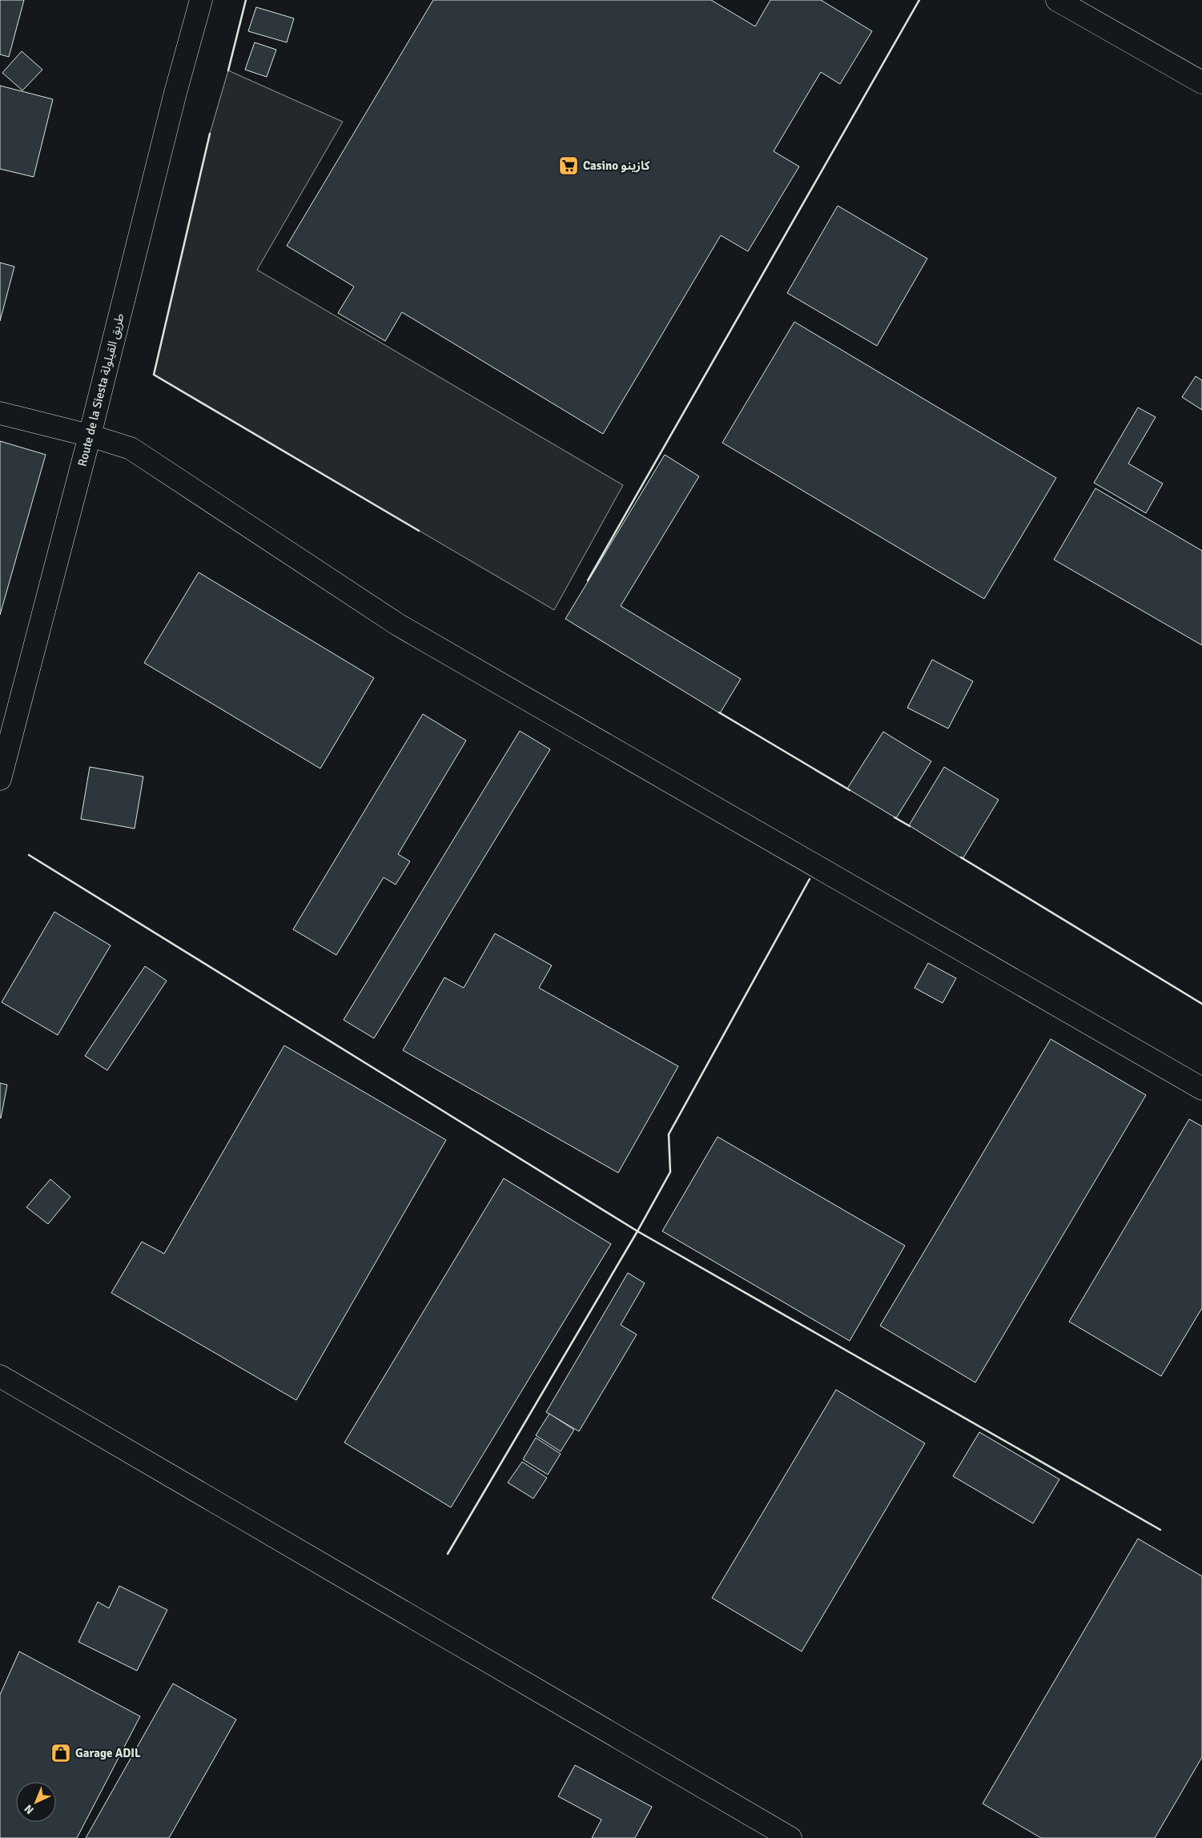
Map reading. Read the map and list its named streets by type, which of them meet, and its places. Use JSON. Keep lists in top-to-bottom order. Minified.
{"streets":{"street":["Route de la Siesta طريق القيلولة"]},"places":{"supermarket":["Casino كازينو"],"shop":["Garage ADIL"]},"north":"bottom left"}
